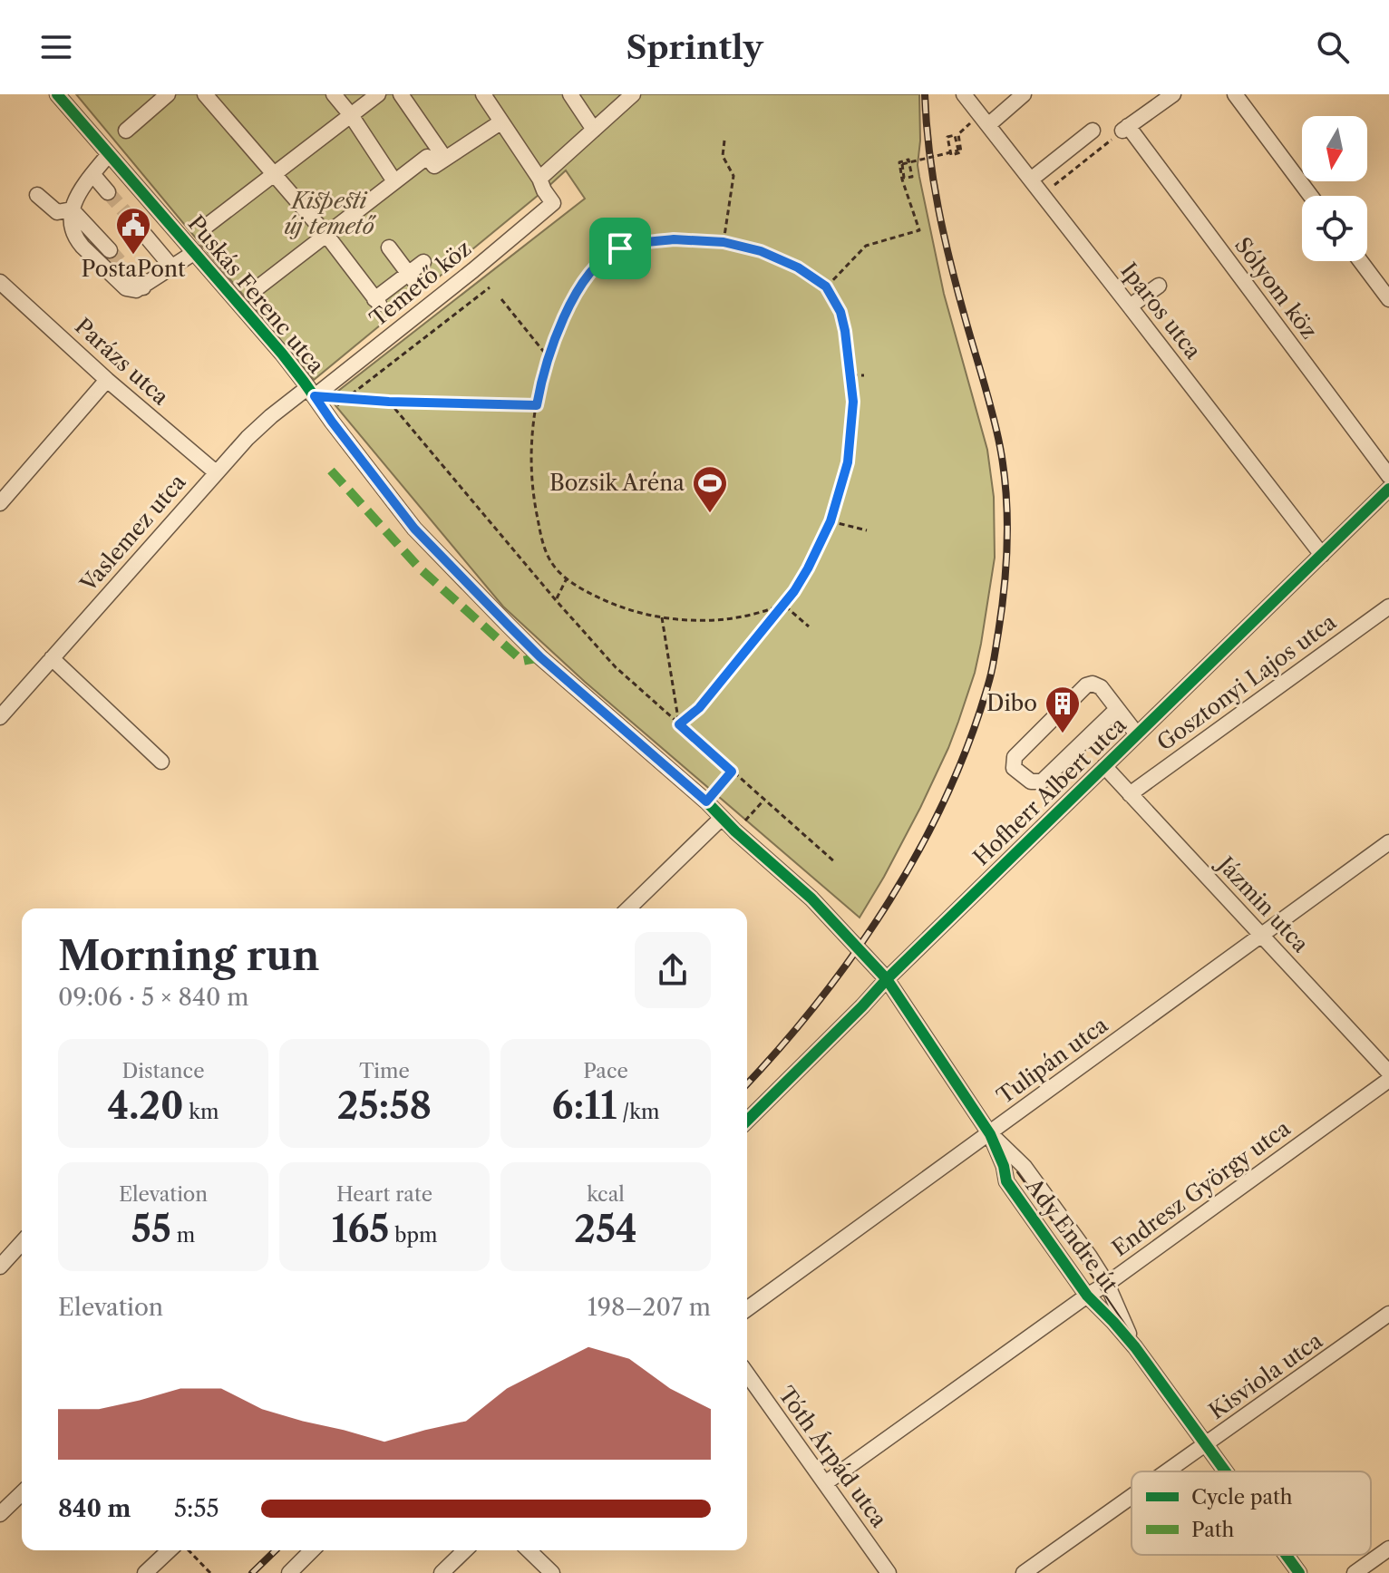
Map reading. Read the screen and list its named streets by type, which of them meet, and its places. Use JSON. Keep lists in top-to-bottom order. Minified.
{"streets":{"street":["Temető köz","Sólyom köz","Puskás Ferenc utca","Iparos utca","Parázs utca","Vaslemez utca","Gosztonyi Lajos utca","Hofherr Albert utca","Jázmin utca","Tulipán utca","Endresz György utca","Ady Endre út","Kisviola utca","Tóth Árpád utca"]},"crossings":[["Temető köz","Puskás Ferenc utca"],["Temető köz","Vaslemez utca"],["Puskás Ferenc utca","Vaslemez utca"],["Puskás Ferenc utca","Ady Endre út"],["Iparos utca","Hofherr Albert utca"],["Parázs utca","Vaslemez utca"],["Gosztonyi Lajos utca","Jázmin utca"],["Hofherr Albert utca","Jázmin utca"],["Hofherr Albert utca","Ady Endre út"],["Jázmin utca","Tulipán utca"],["Tulipán utca","Ady Endre út"],["Endresz György utca","Ady Endre út"],["Endresz György utca","Tóth Árpád utca"],["Ady Endre út","Kisviola utca"]],"parks":["Kispesti új temető"],"places":{"public building":["PostaPont"],"sports":["Bozsik Aréna"],"building":["Dibo"]},"legend":["Cycle path","Path"],"north":"bottom","page":{"header":"Sprintly","heading":["Morning run","09:06 · 5 × 840 m"],"stats":[["Distance","4.20 km"],["Time","25:58"],["Pace","6:11 /km"],["Elevation","55 m"],["Heart rate","165 bpm"],["kcal","254"]],"chart":["Elevation","198–207 m"],"list":[{"name":"840 m","note":"5:55"}]}}
